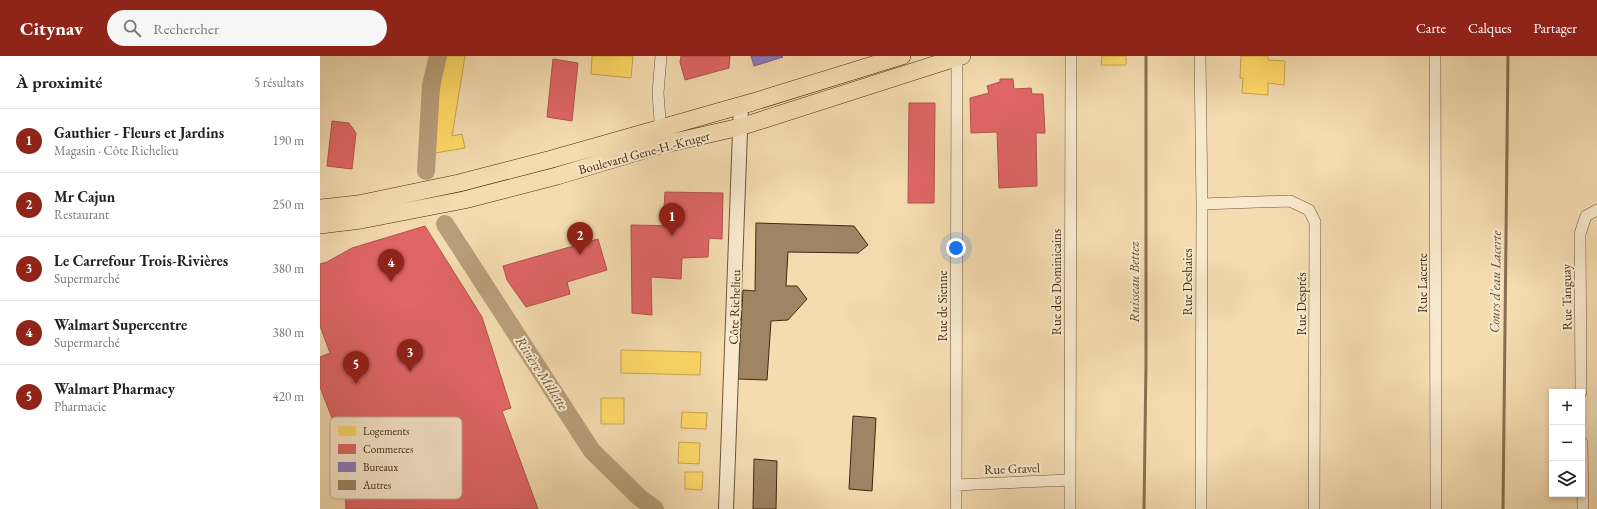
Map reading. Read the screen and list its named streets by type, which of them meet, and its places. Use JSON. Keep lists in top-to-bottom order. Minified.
{"streets":{"main road":["Boulevard Gene-H.-Kruger"],"street":["Rue des Dominicains","Rue Deshaies","Rue Lacerte","Rue Tanguay","Rue Després","Rue de Sienne","Côte Richelieu","Rue Gravel"]},"crossings":[["Boulevard Gene-H.-Kruger","Rue de Sienne"],["Boulevard Gene-H.-Kruger","Côte Richelieu"],["Rue des Dominicains","Rue Gravel"],["Rue Deshaies","Rue Després"],["Rue de Sienne","Rue Gravel"]],"water":["Ruisseau Bettez","Cours d'eau Lacerte","Rivière Millette"],"legend":["Logements","Commerces","Bureaux","Autres"],"page":{"header":"Citynav","search":"Rechercher","nav":["Carte","Calques","Partager"],"heading":["À proximité","5 résultats"],"list":[{"mark":"1","name":"Gauthier - Fleurs et Jardins","note":"Magasin · Côte Richelieu","value":"190 m"},{"mark":"2","name":"Mr Cajun","note":"Restaurant","value":"250 m"},{"mark":"3","name":"Le Carrefour Trois-Rivières","note":"Supermarché","value":"380 m"},{"mark":"4","name":"Walmart Supercentre","note":"Supermarché","value":"380 m"},{"mark":"5","name":"Walmart Pharmacy","note":"Pharmacie","value":"420 m"}],"pins":["1","2","4","3","5"],"map_buttons":["+","−"]}}
